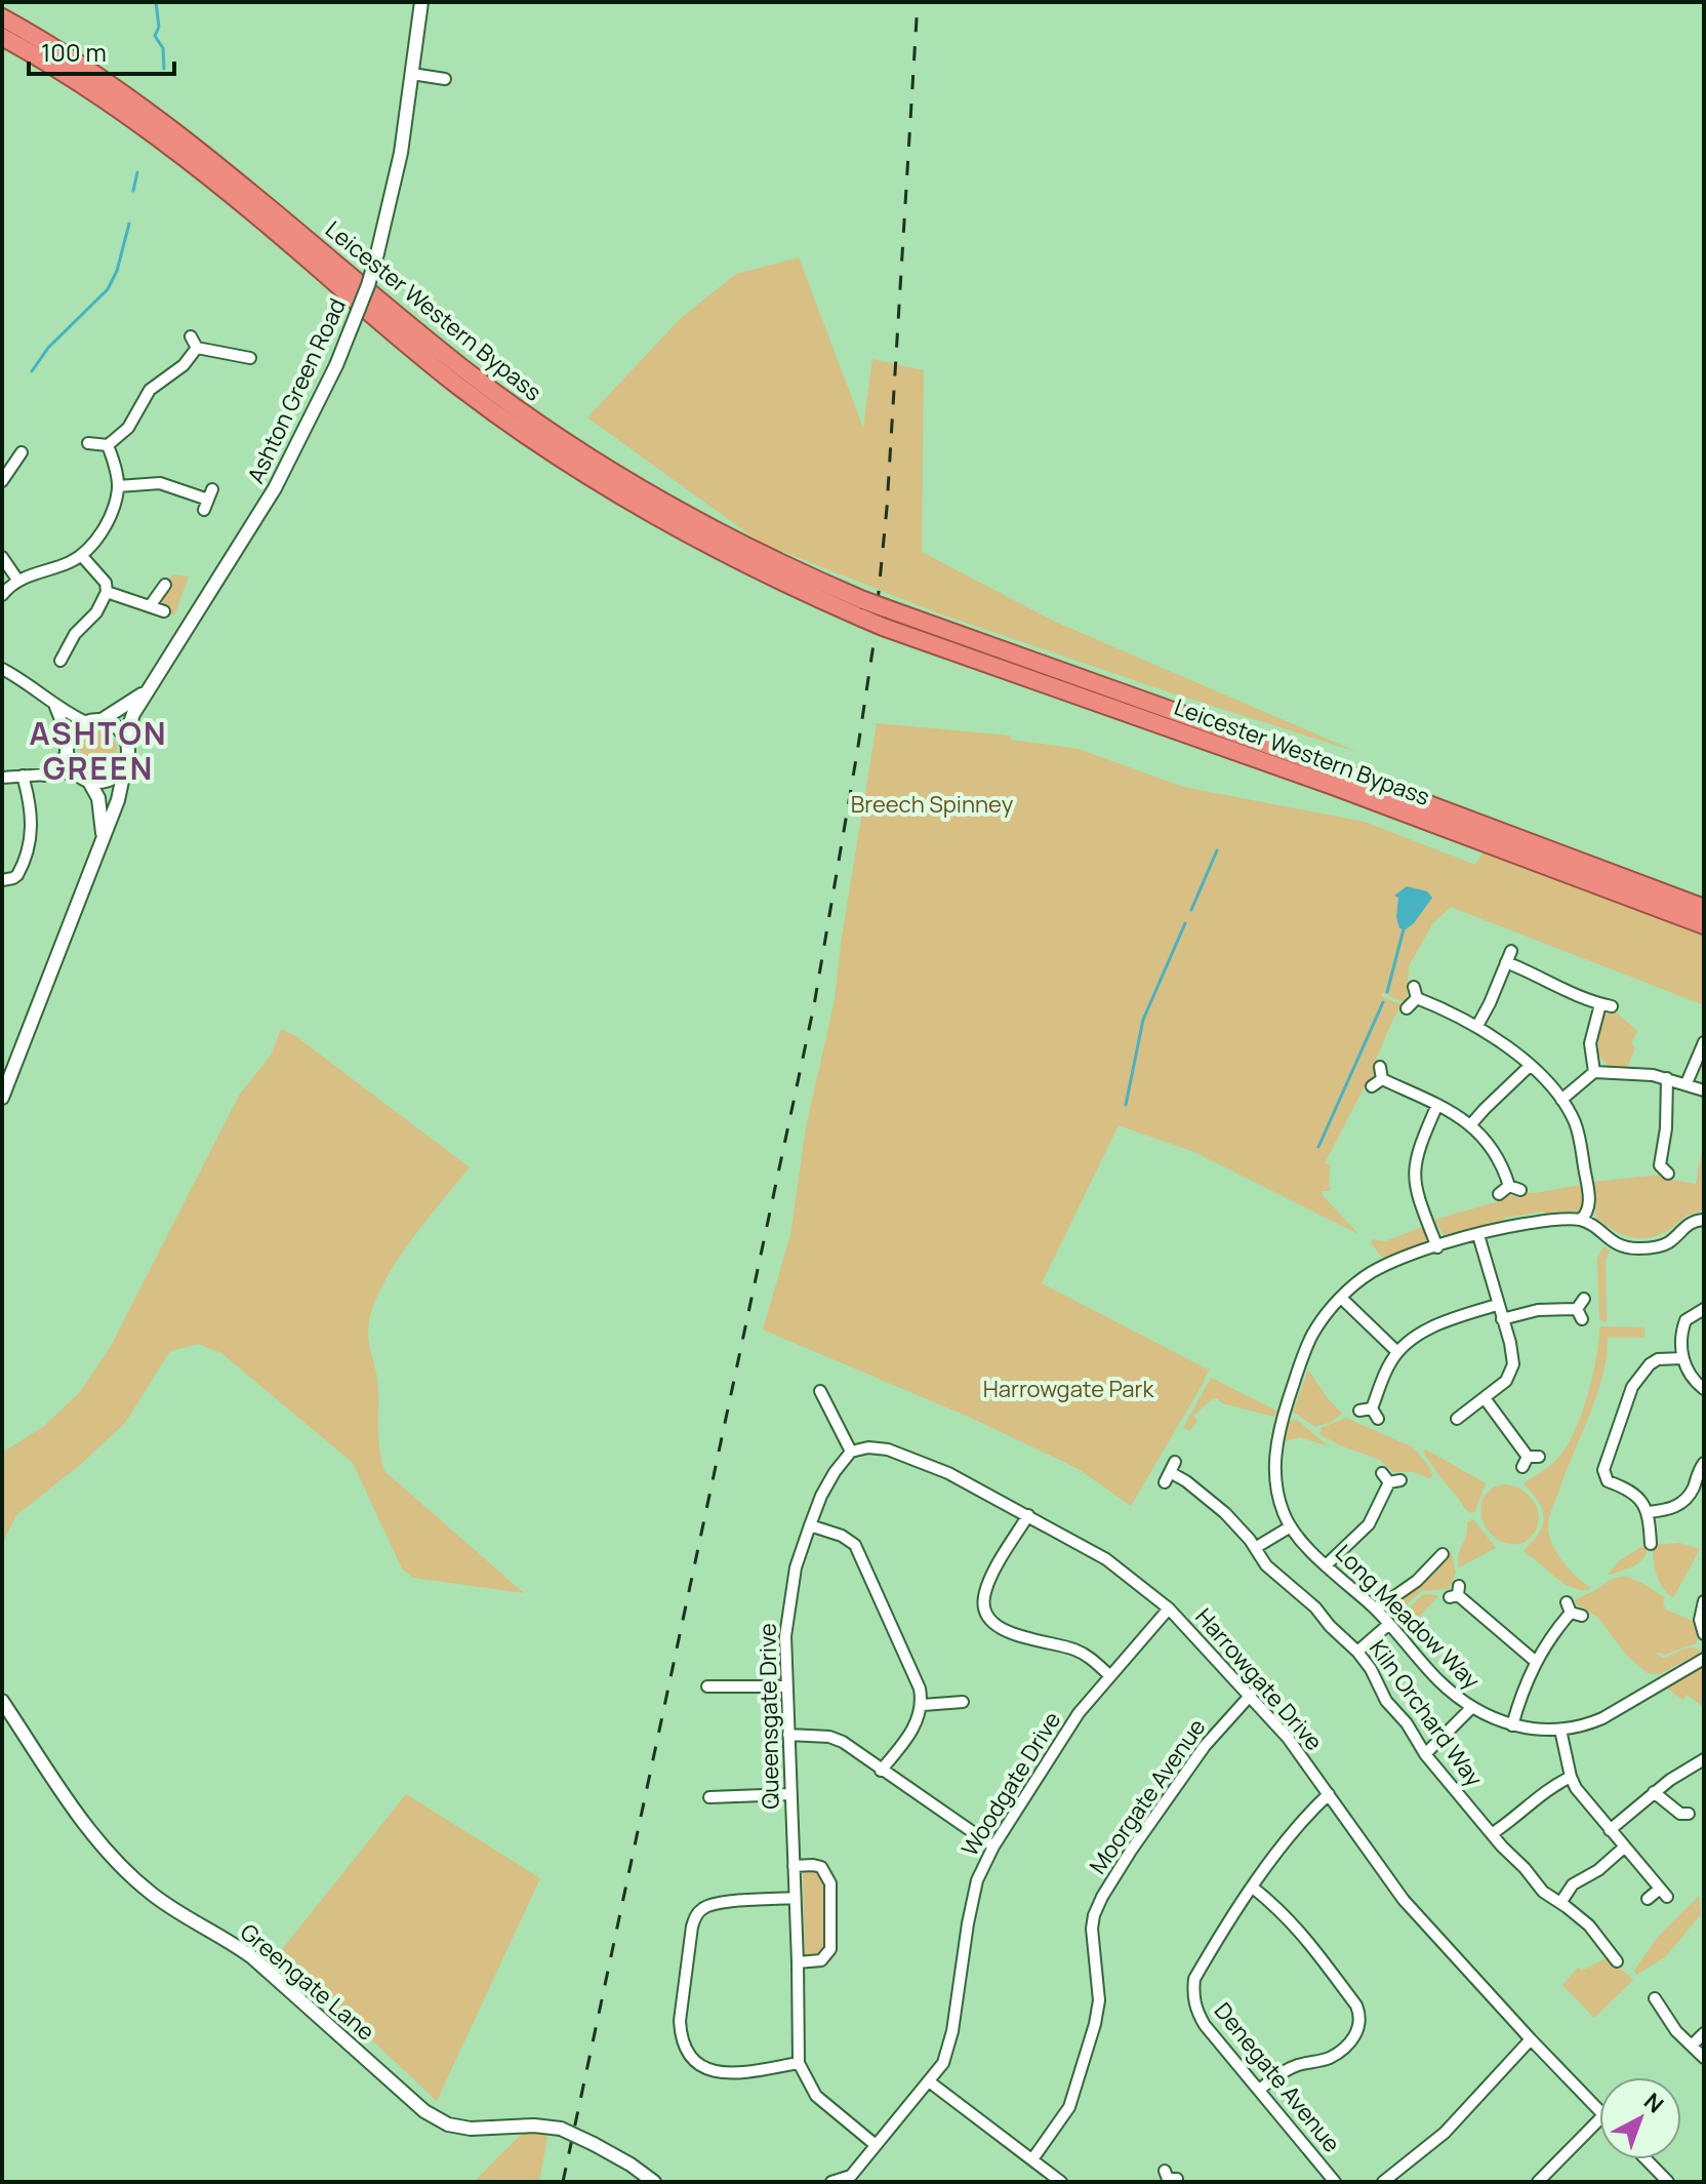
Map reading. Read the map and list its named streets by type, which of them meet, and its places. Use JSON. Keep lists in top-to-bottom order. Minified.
{"streets":{"highway":["Leicester Western Bypass"],"street":["Ashton Green Road","Long Meadow Way","Harrowgate Drive","Kiln Orchard Way","Queensgate Drive","Woodgate Drive","Moorgate Avenue","Greengate Lane","Denegate Avenue"]},"crossings":[["Harrowgate Drive","Queensgate Drive"],["Harrowgate Drive","Woodgate Drive"],["Harrowgate Drive","Moorgate Avenue"],["Harrowgate Drive","Denegate Avenue"],["Queensgate Drive","Woodgate Drive"]],"districts":["ASHTON GREEN"],"parks":["Breech Spinney","Harrowgate Park"],"scale_bar":"100 m","north":"top right"}
